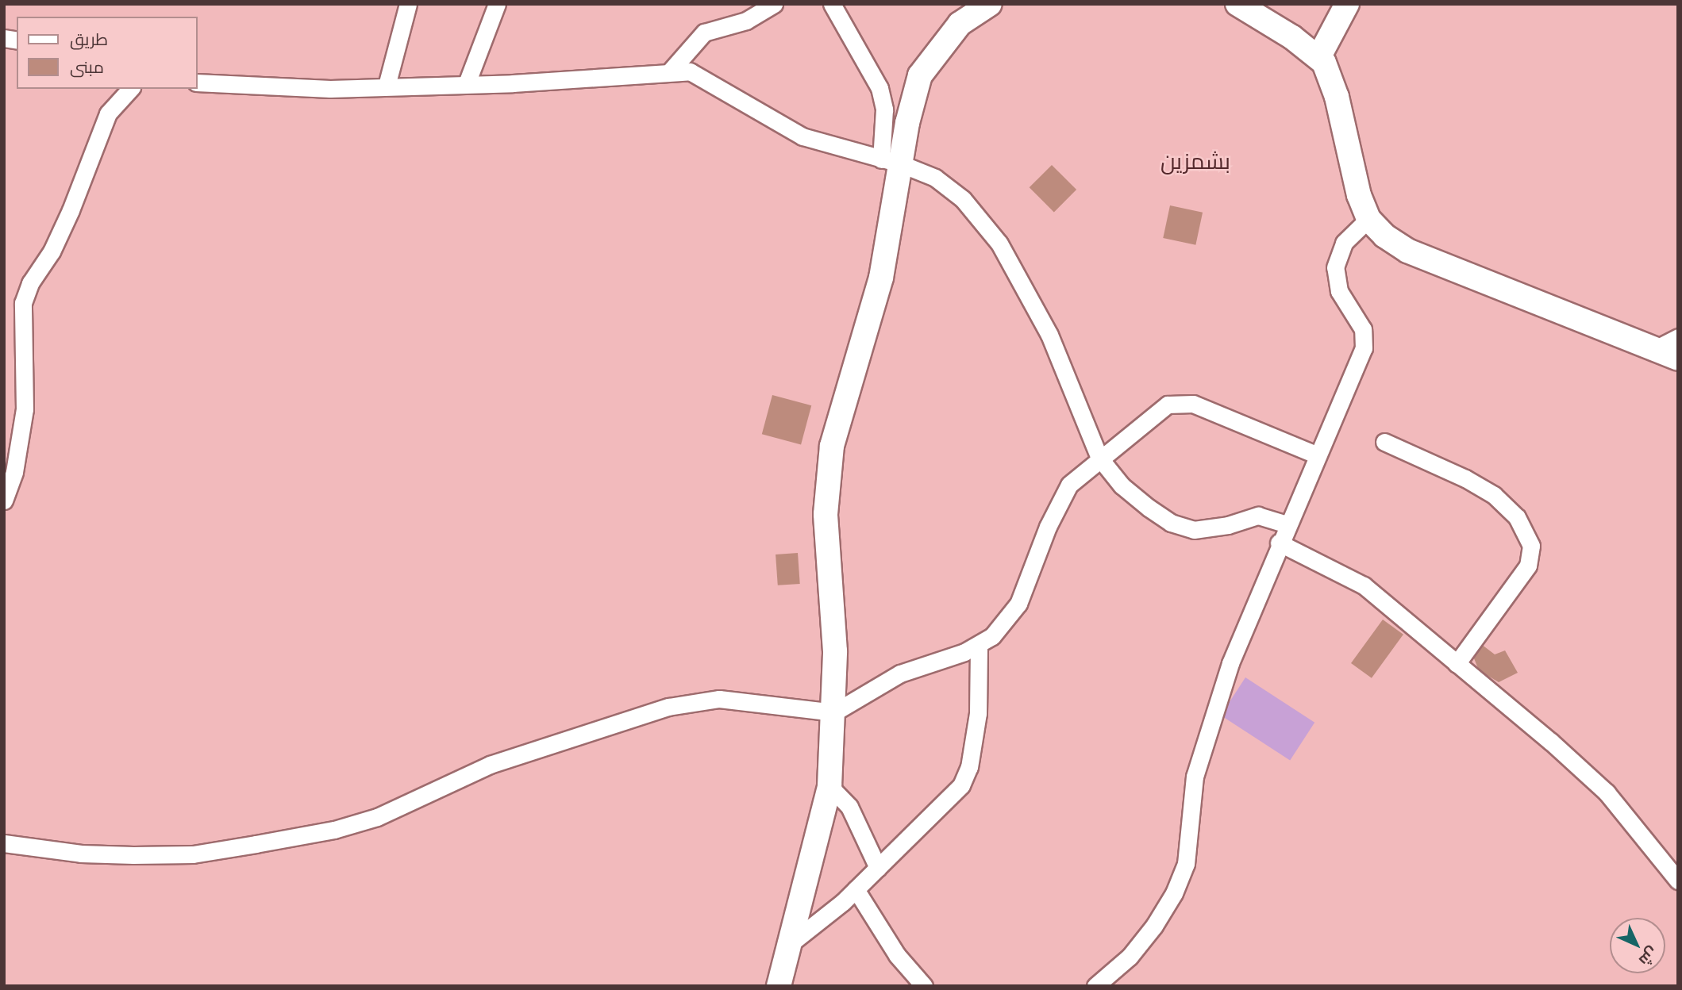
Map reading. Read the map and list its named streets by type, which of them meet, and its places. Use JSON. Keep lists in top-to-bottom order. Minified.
{"districts":["بشمزين"],"legend":["طريق","مبنى"],"north":"bottom right"}
